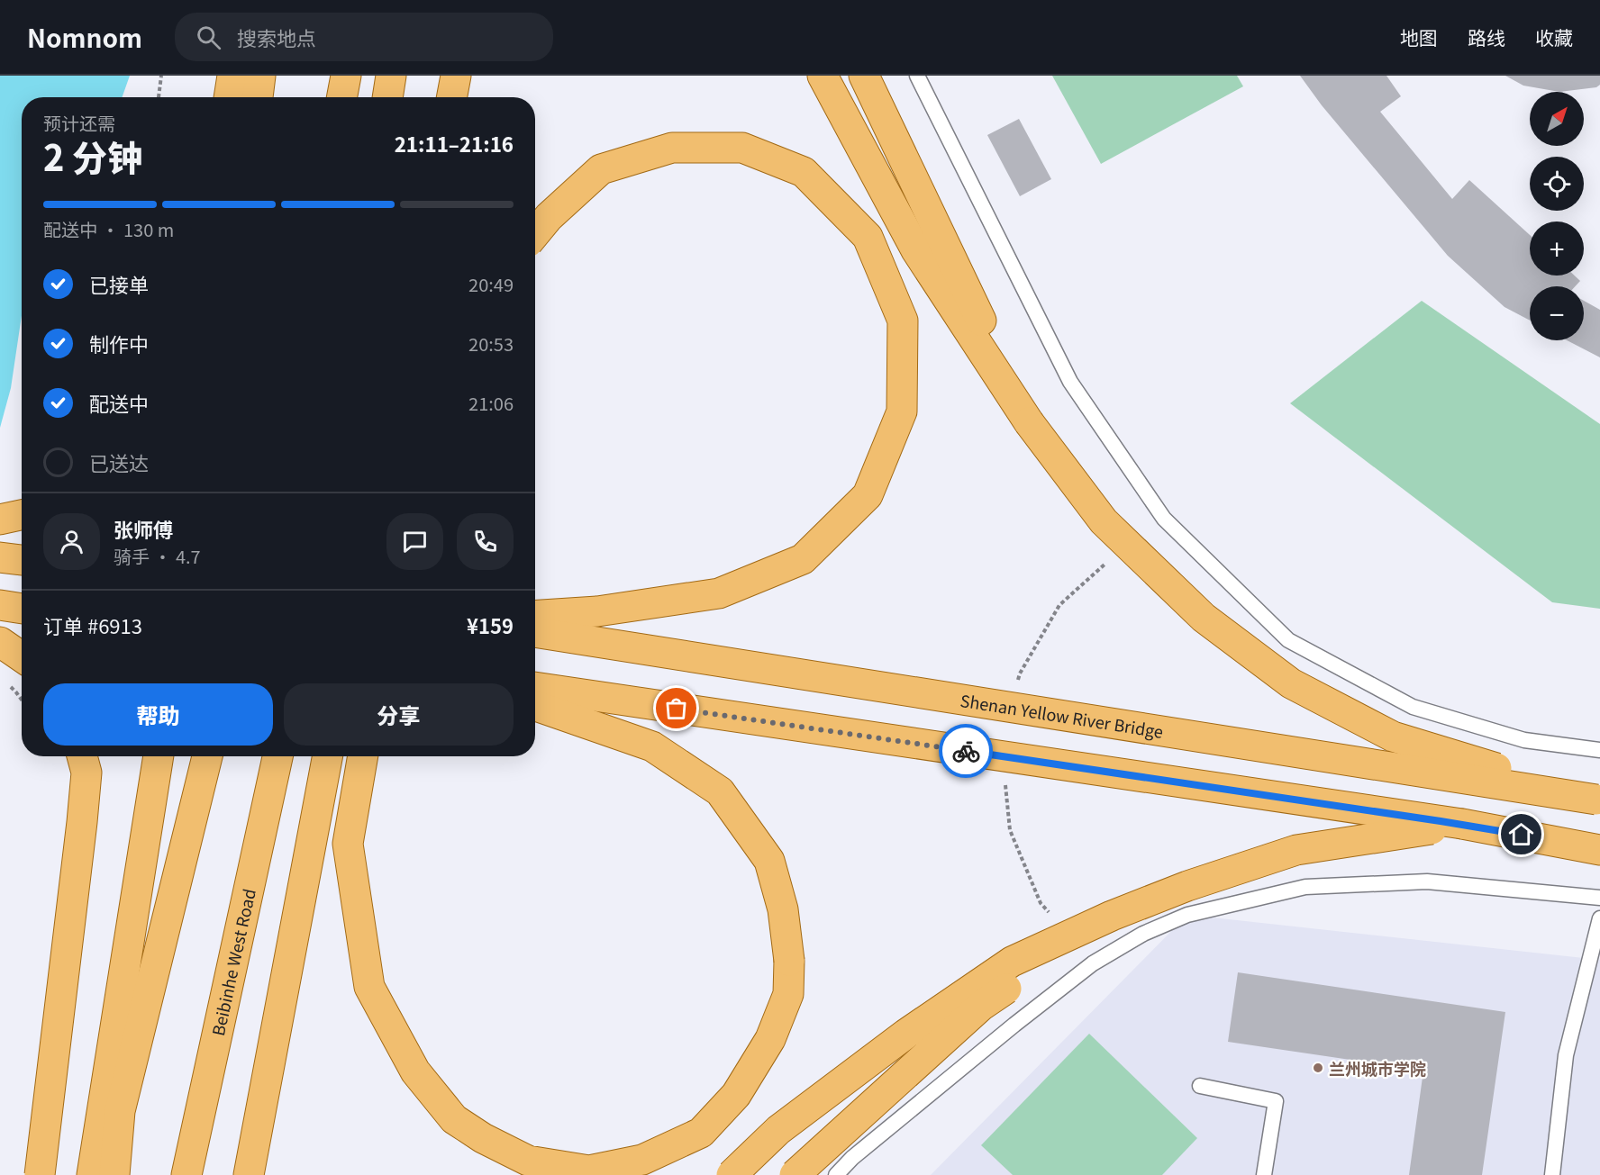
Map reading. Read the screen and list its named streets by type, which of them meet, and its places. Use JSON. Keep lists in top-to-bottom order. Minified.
{"streets":{"main road":["Shenan Yellow River Bridge","Beibinhe West Road"]},"places":["兰州城市学院"],"north":"top right","page":{"header":"Nomnom","search":"搜索地点","nav":["地图","路线","收藏"],"map_buttons":["+","−"],"heading":["2 分钟","预计还需","21:11–21:16"],"panel":["张师傅","骑手 · 4.7","订单 #6913","¥159"],"bar":"配送中 · 130 m","list":[["已接单","20:49"],["制作中","20:53"],["配送中","21:06"],"已送达"],"buttons":["帮助","分享"]}}
